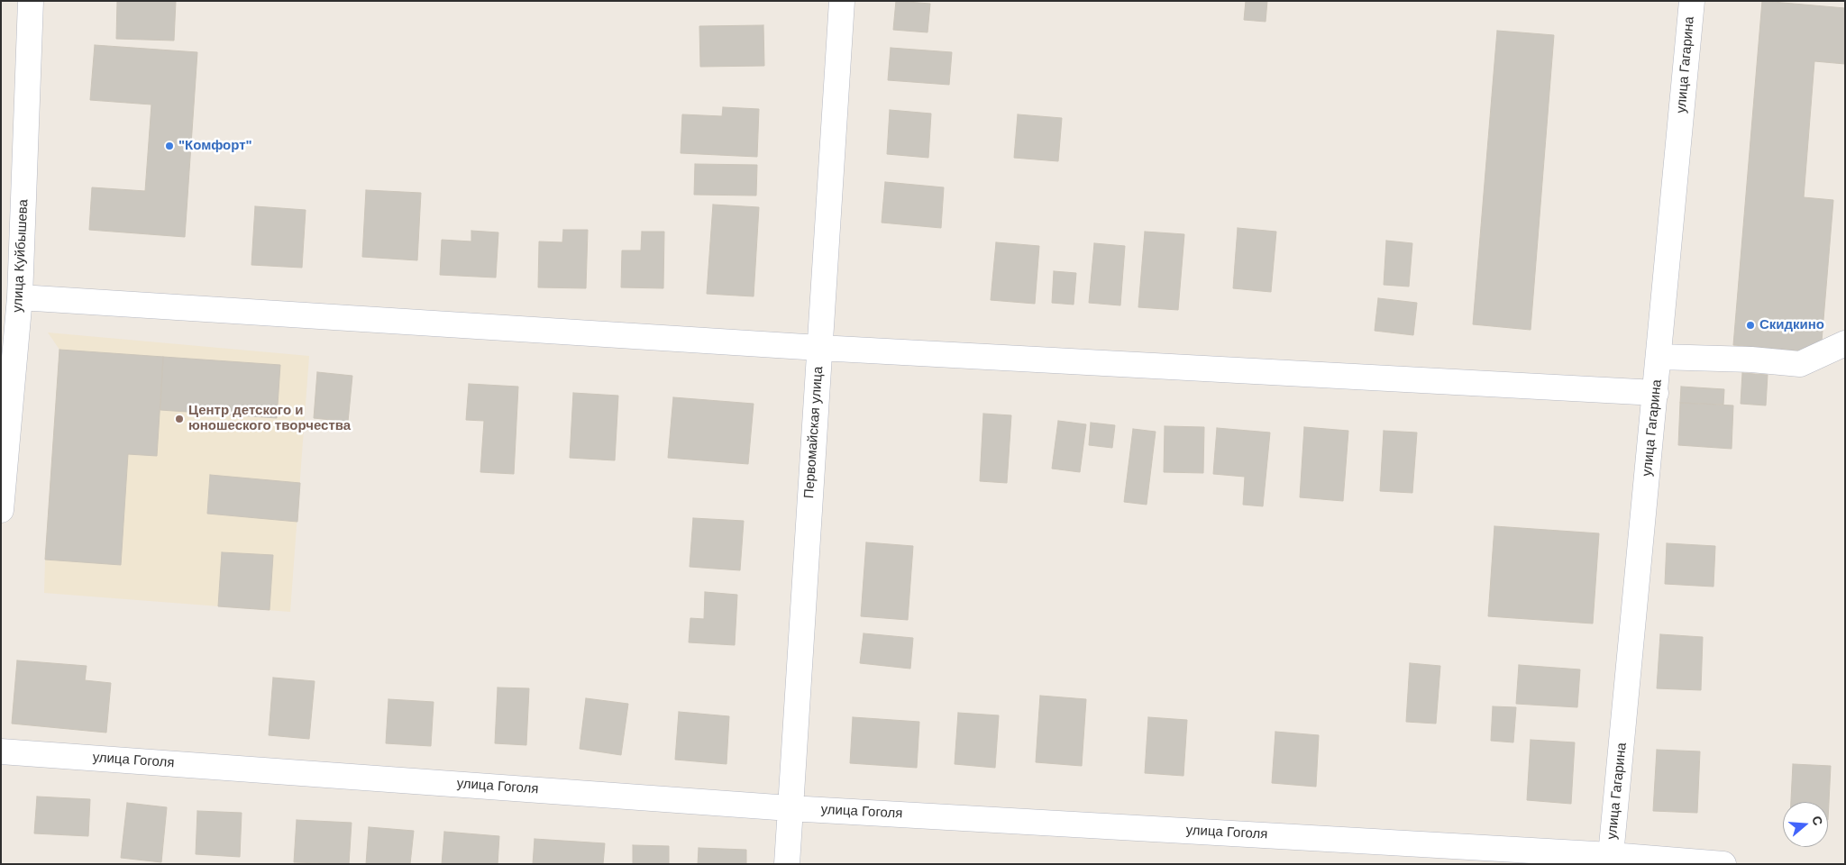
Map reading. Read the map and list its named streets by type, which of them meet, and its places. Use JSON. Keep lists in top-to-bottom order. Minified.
{"streets":{"street":["улица Гагарина","улица Куйбышева","Первомайская улица","улица Гоголя"]},"crossings":[["улица Гагарина","улица Гоголя"],["Первомайская улица","улица Гоголя"]],"places":["\"Комфорт\"","Скидкино","Центр детского и юношеского творчества"],"north":"right"}
